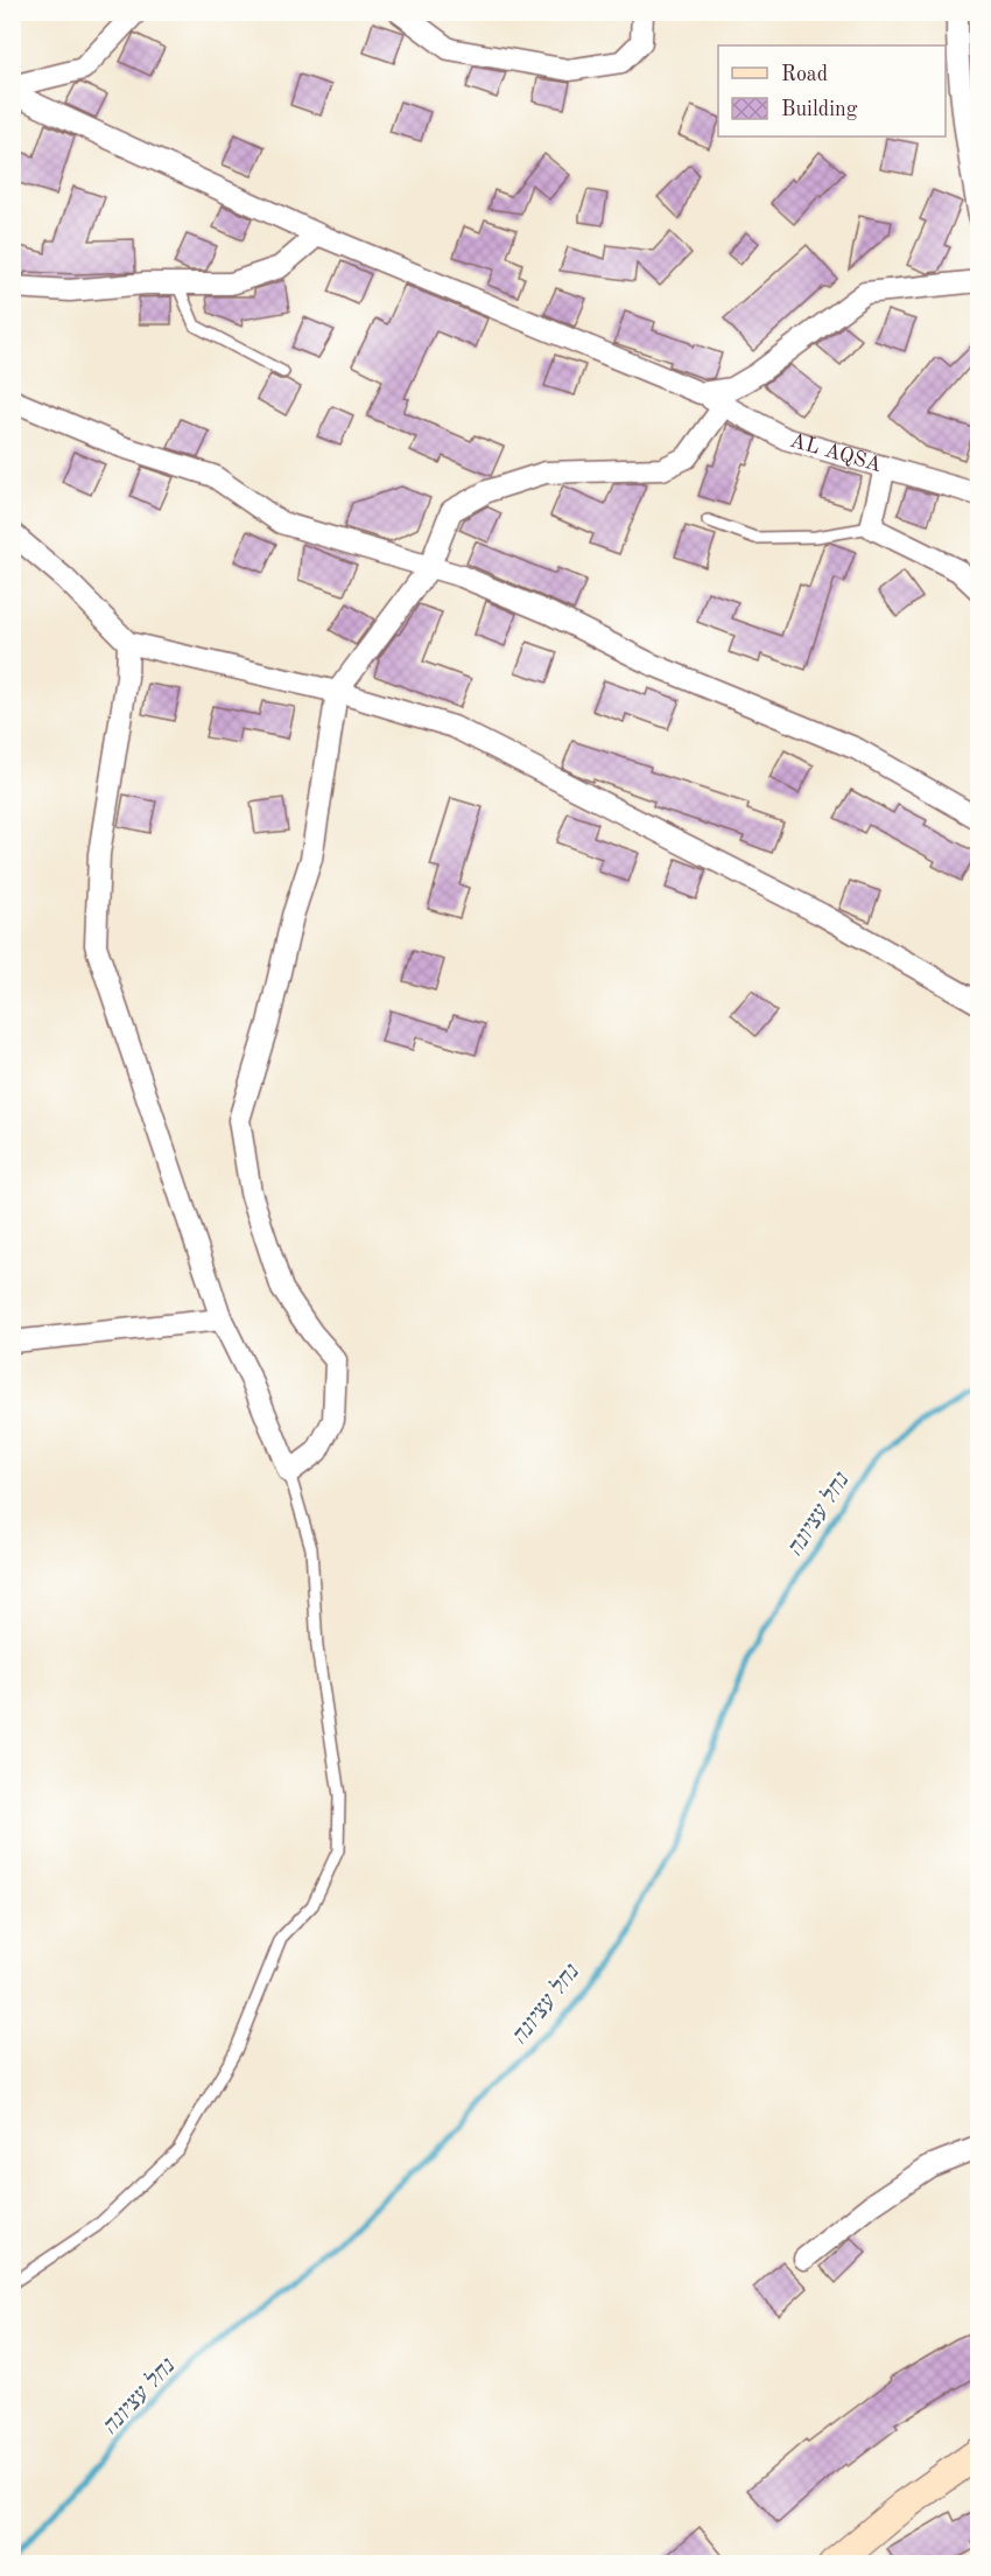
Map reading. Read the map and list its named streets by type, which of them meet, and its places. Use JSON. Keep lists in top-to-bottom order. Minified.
{"streets":{"street":["AL AQSA"]},"water":["נחל עציונה"],"legend":["Road","Building"]}
